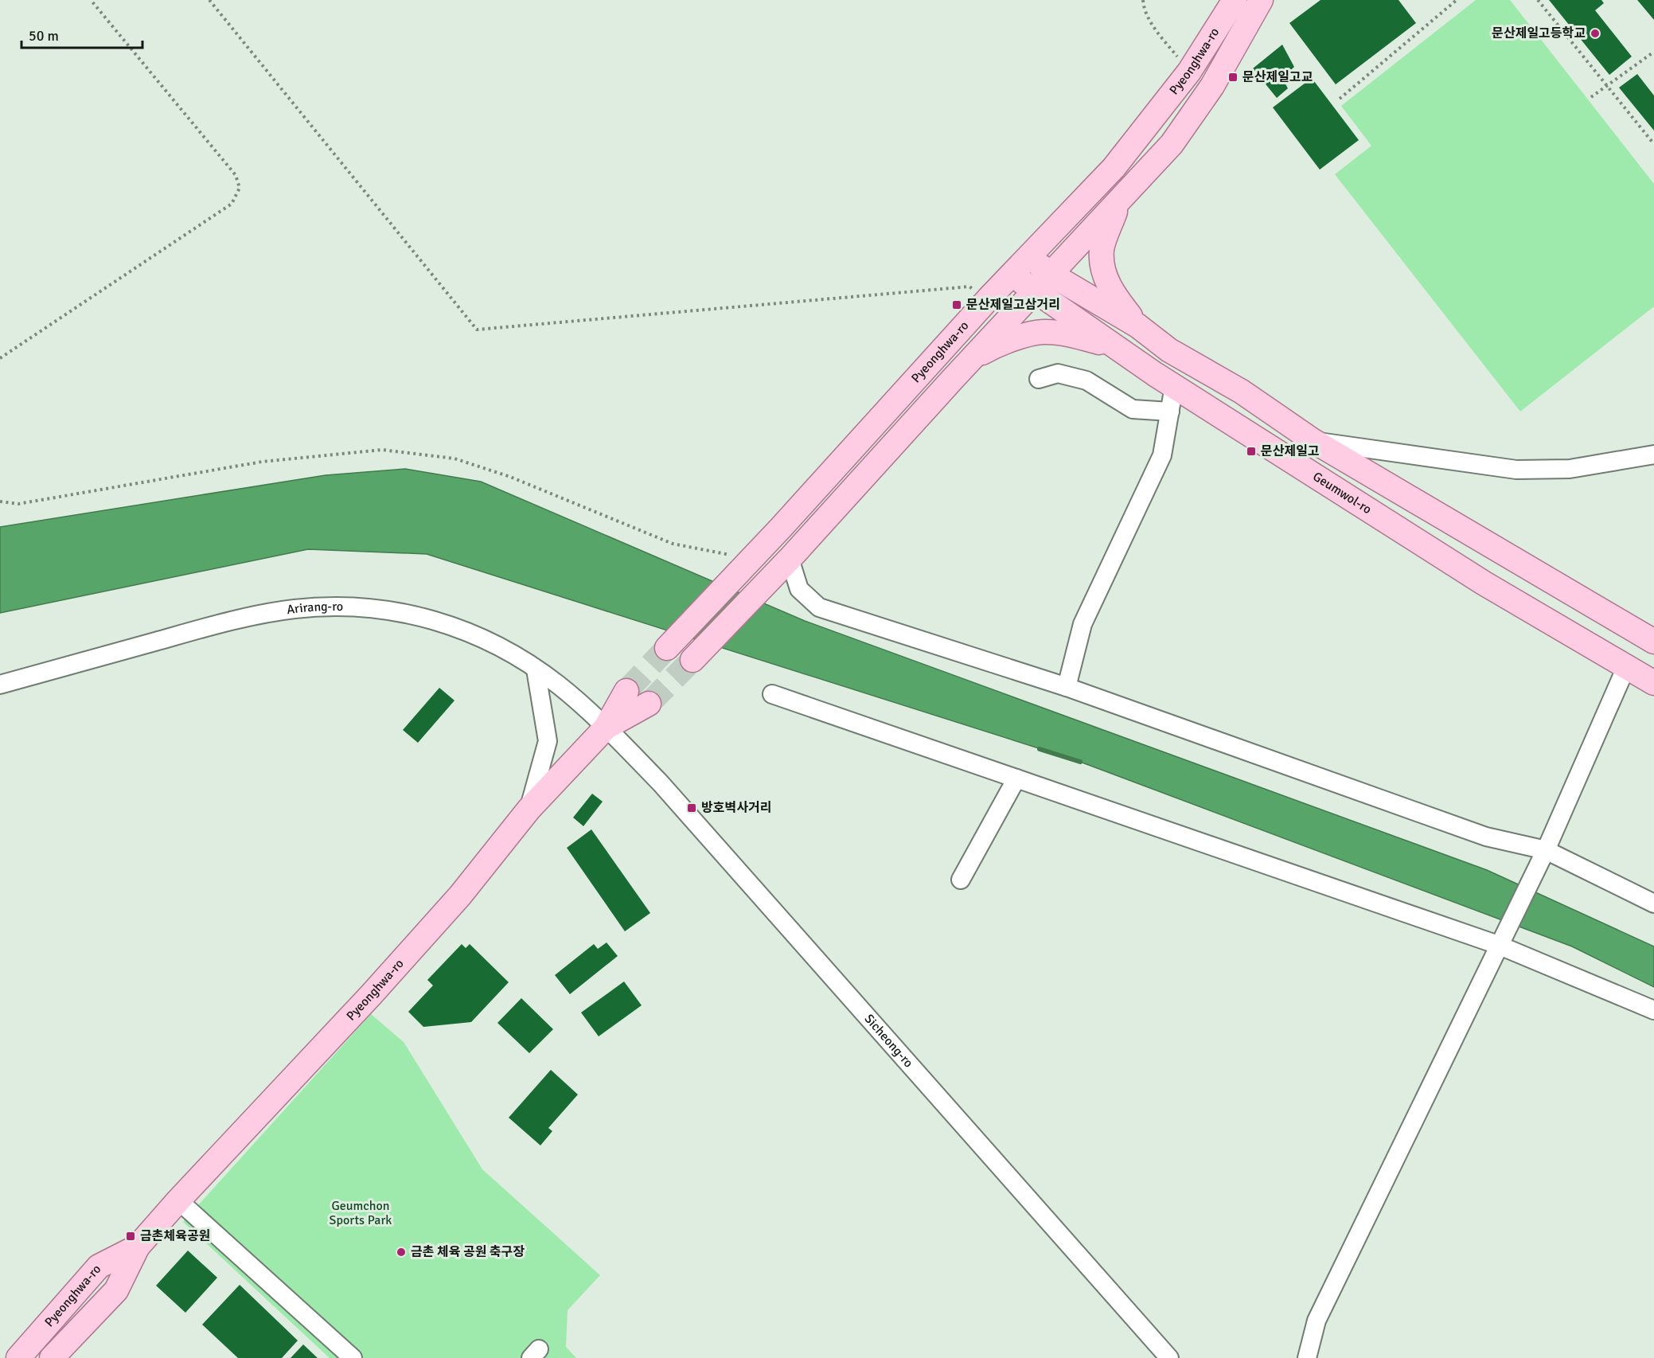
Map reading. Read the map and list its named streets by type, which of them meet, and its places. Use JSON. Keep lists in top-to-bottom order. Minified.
{"streets":{"main road":["Pyeonghwa-ro","Geumwol-ro"],"street":["Arirang-ro","Sicheong-ro"]},"crossings":[["Pyeonghwa-ro","Geumwol-ro"],["Pyeonghwa-ro","Arirang-ro"],["Pyeonghwa-ro","Sicheong-ro"],["Arirang-ro","Sicheong-ro"]],"parks":["Geumchon Sports Park"],"places":{"other":["문산제일고등학교","금촌 체육 공원 축구장"],"transit":["문산제일고교","문산제일고삼거리","문산제일고","방호벽사거리","금촌체육공원"]},"scale_bar":"50 m"}
